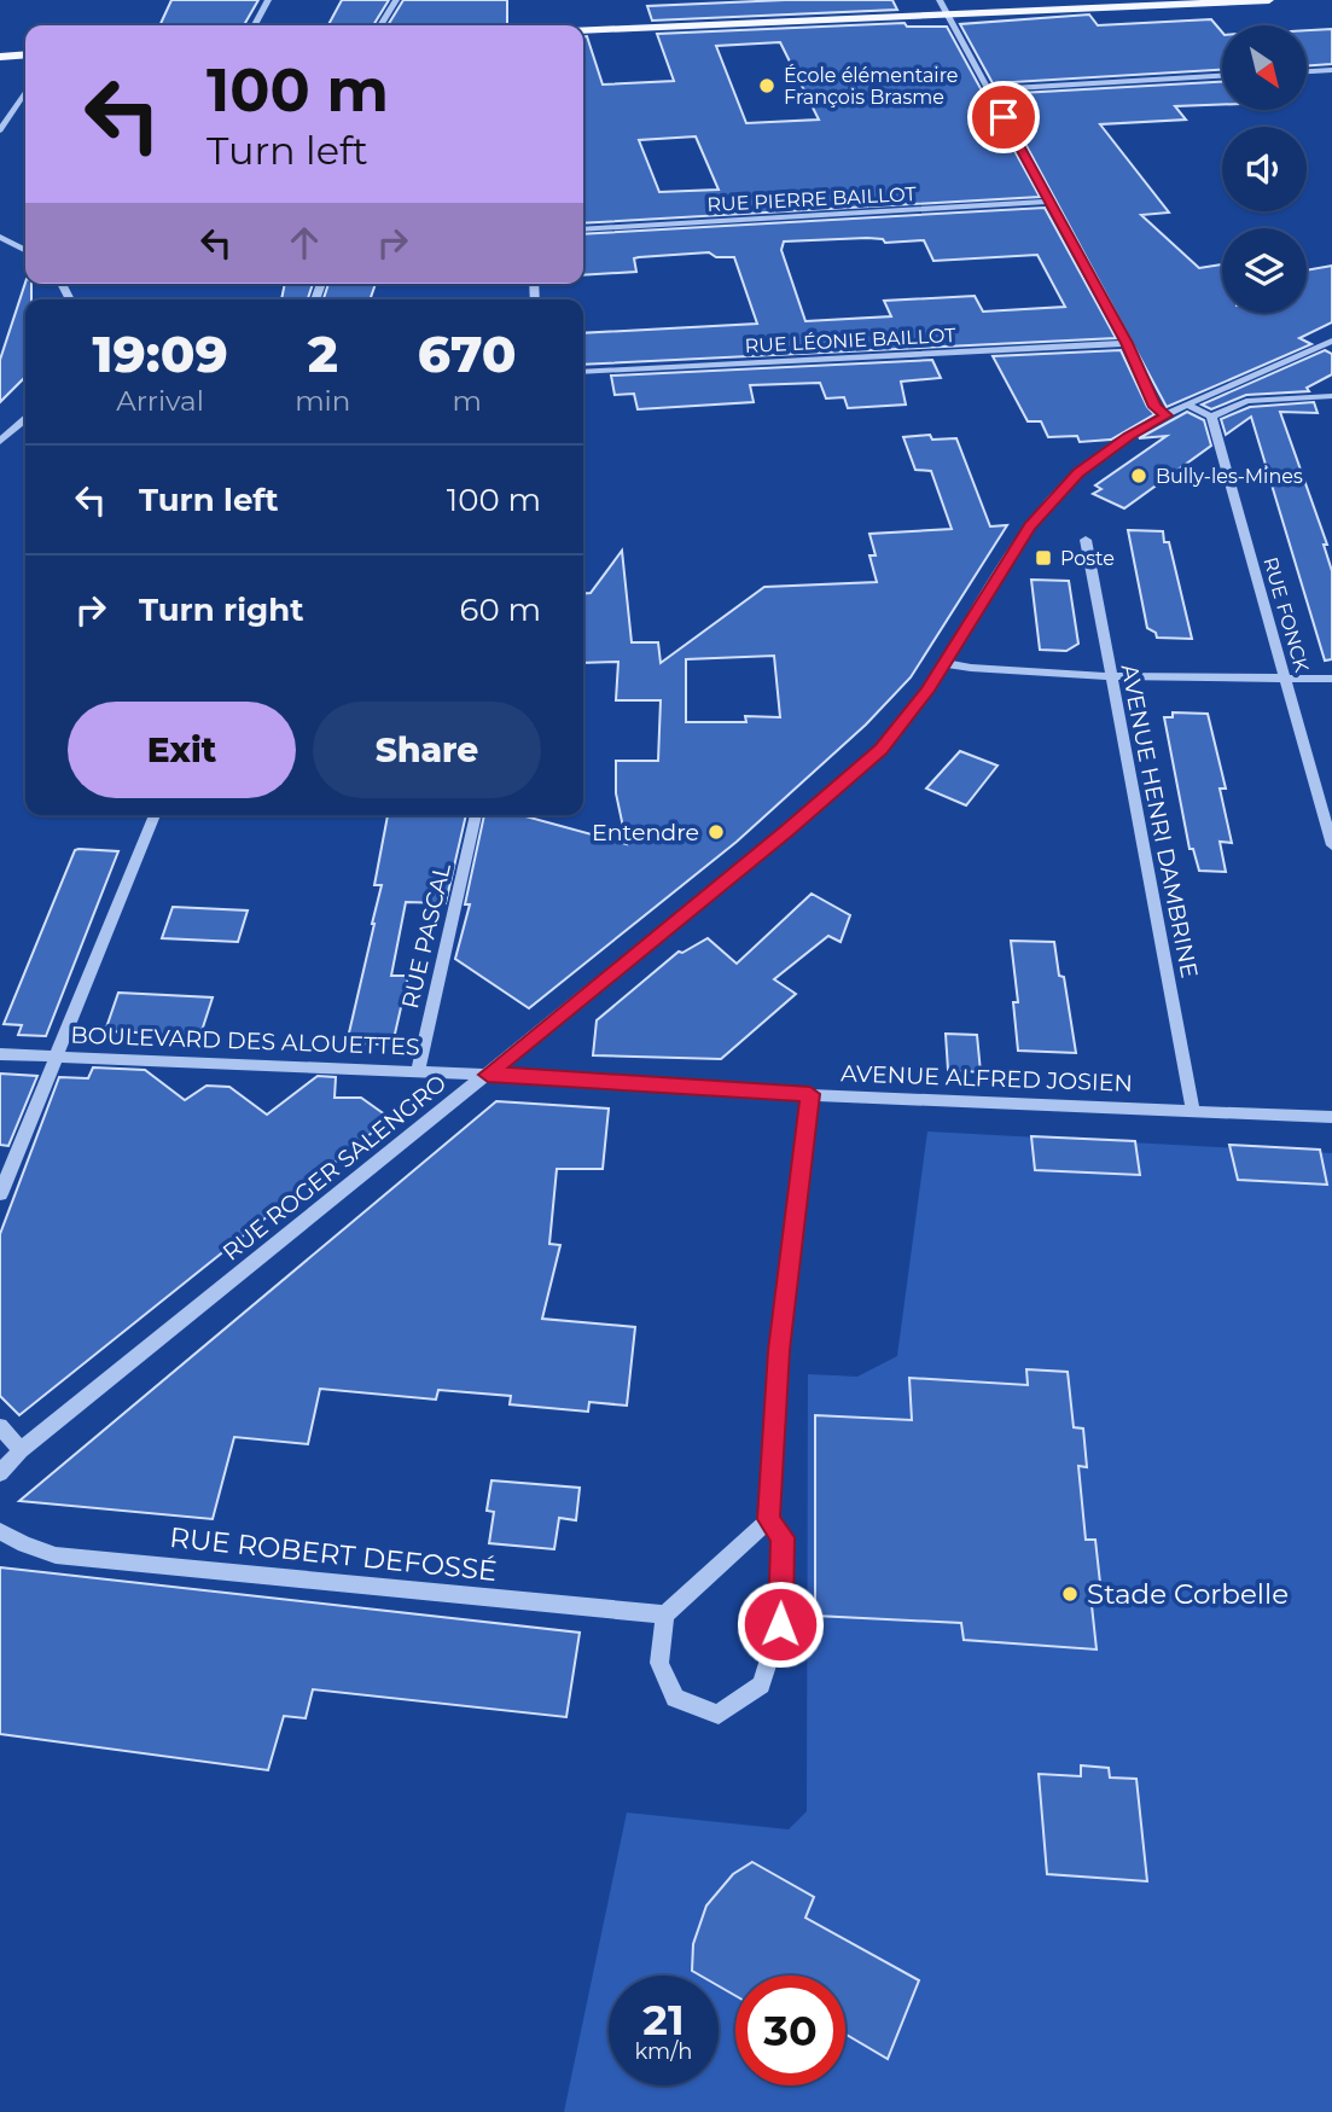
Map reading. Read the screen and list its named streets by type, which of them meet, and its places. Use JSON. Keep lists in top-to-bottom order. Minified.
{"streets":{"street":["RUE PIERRE BAILLOT","RUE LÉONIE BAILLOT","RUE FONCK","AVENUE HENRI DAMBRINE","RUE PASCAL","BOULEVARD DES ALOUETTES","AVENUE ALFRED JOSIEN","RUE ROGER SALENGRO","RUE ROBERT DEFOSSÉ"]},"crossings":[["AVENUE HENRI DAMBRINE","AVENUE ALFRED JOSIEN"],["RUE PASCAL","BOULEVARD DES ALOUETTES"],["BOULEVARD DES ALOUETTES","AVENUE ALFRED JOSIEN"],["BOULEVARD DES ALOUETTES","RUE ROGER SALENGRO"],["AVENUE ALFRED JOSIEN","RUE ROGER SALENGRO"]],"places":{"other":["École élémentaire François Brasme","Bully-les-Mines","Entendre","Stade Corbelle"],"transit":["Poste"]},"north":"bottom right","page":{"turn":["100 m","Turn left"],"eta":["19:09","Arrival","2","min","670","m"],"list":[{"name":"Turn left","value":"100 m"},{"name":"Turn right","value":"60 m"}],"buttons":["Exit","Share"],"speed":"21 km/h","limit":"30"}}
